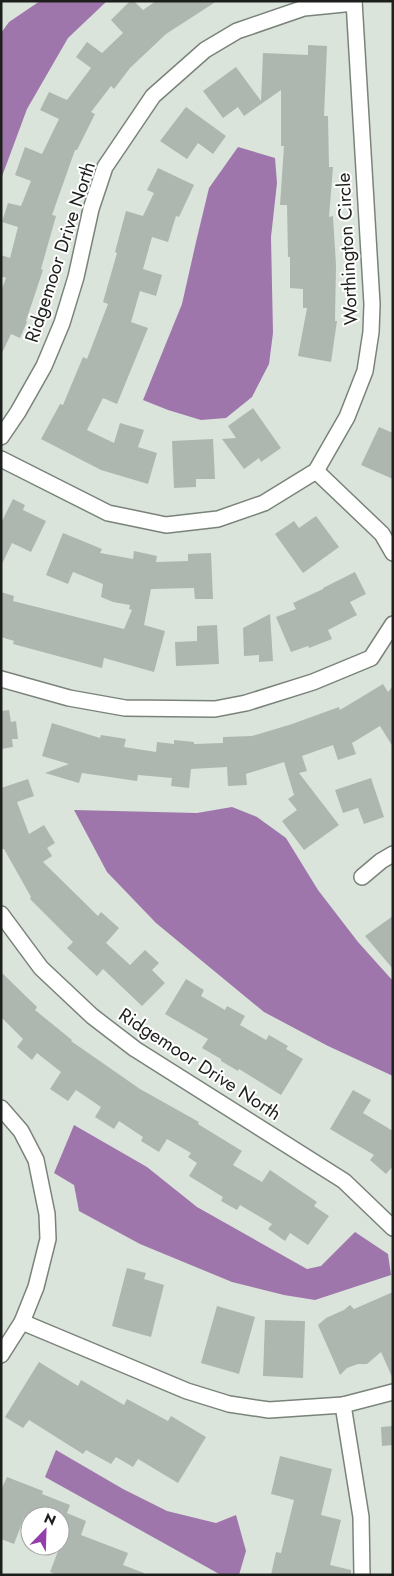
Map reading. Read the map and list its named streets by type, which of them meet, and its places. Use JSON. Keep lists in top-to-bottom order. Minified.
{"streets":{"street":["Worthington Circle","Ridgemoor Drive North"]},"crossings":[["Worthington Circle","Ridgemoor Drive North"]],"north":"top right"}
